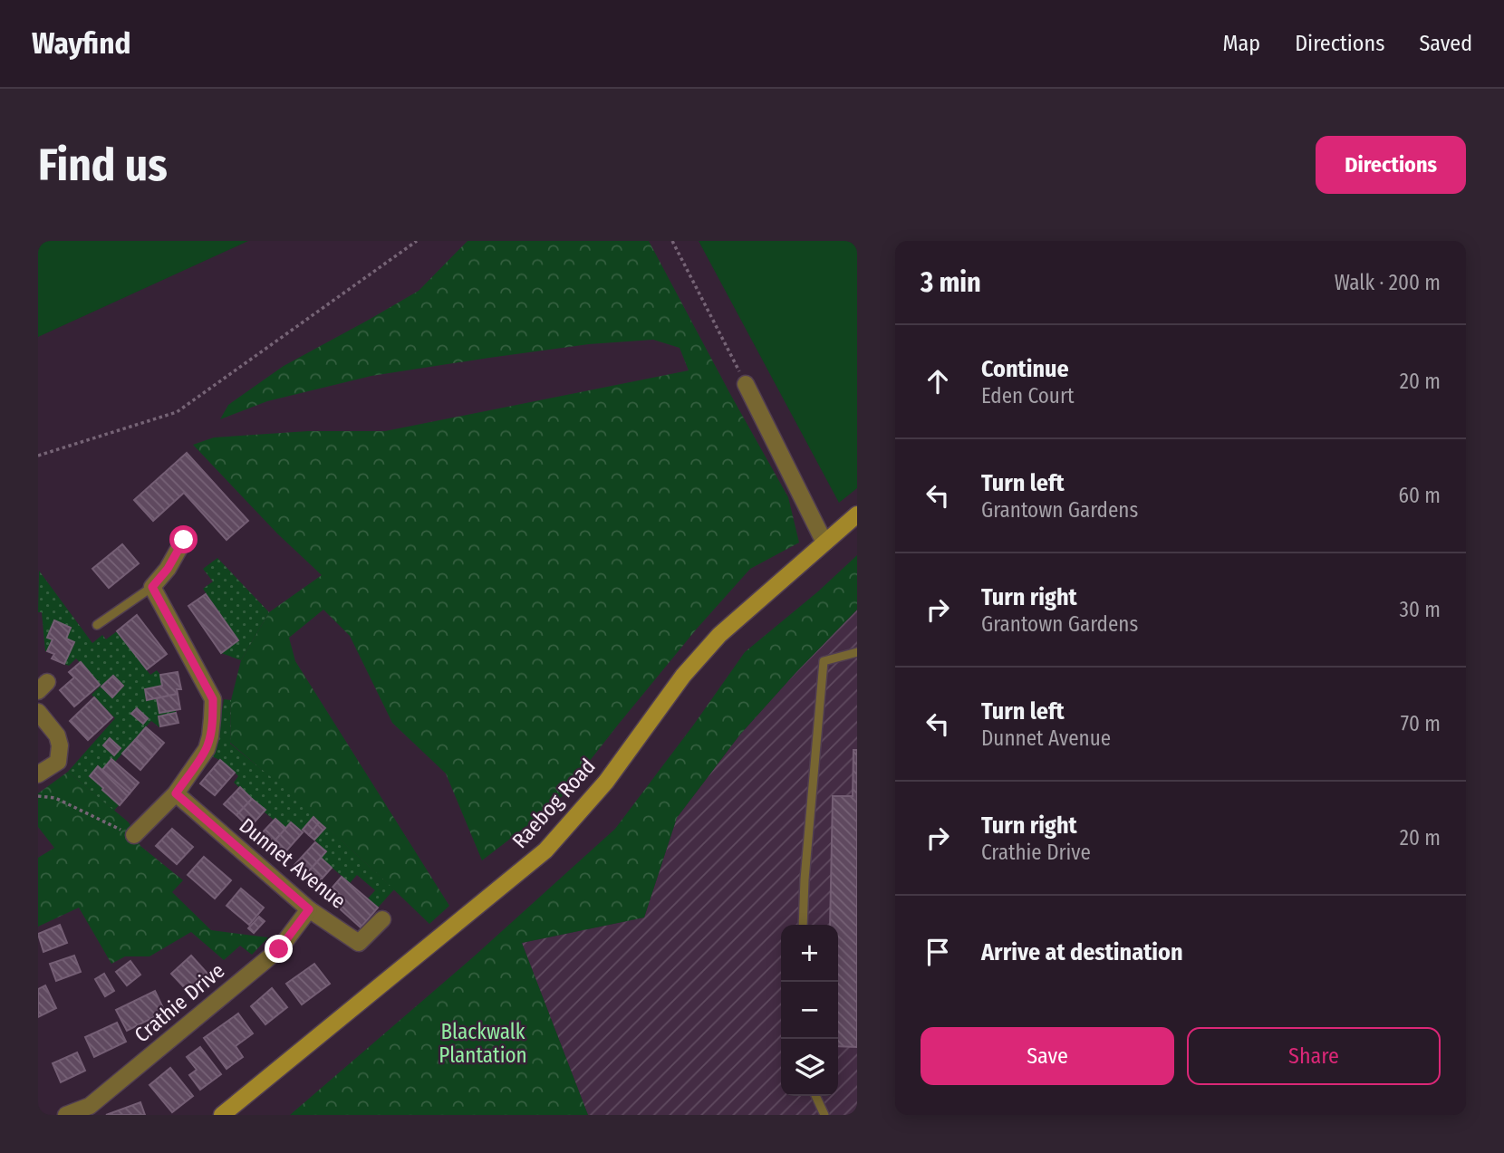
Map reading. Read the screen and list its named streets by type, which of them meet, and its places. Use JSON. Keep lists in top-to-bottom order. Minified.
{"streets":{"main road":["Raebog Road"],"street":["Dunnet Avenue","Crathie Drive"]},"crossings":[["Dunnet Avenue","Crathie Drive"]],"parks":["Blackwalk Plantation"],"page":{"header":"Wayfind","nav":["Map","Directions","Saved"],"buttons":["Directions",["Save","Share"]],"title":"Find us","heading":["3 min","Walk · 200 m"],"list":[["Continue","Eden Court","20 m"],["Turn left","Grantown Gardens","60 m"],["Turn right","Grantown Gardens","30 m"],["Turn left","Dunnet Avenue","70 m"],["Turn right","Crathie Drive","20 m"],"Arrive at destination"],"map_buttons":["+","−"]}}
